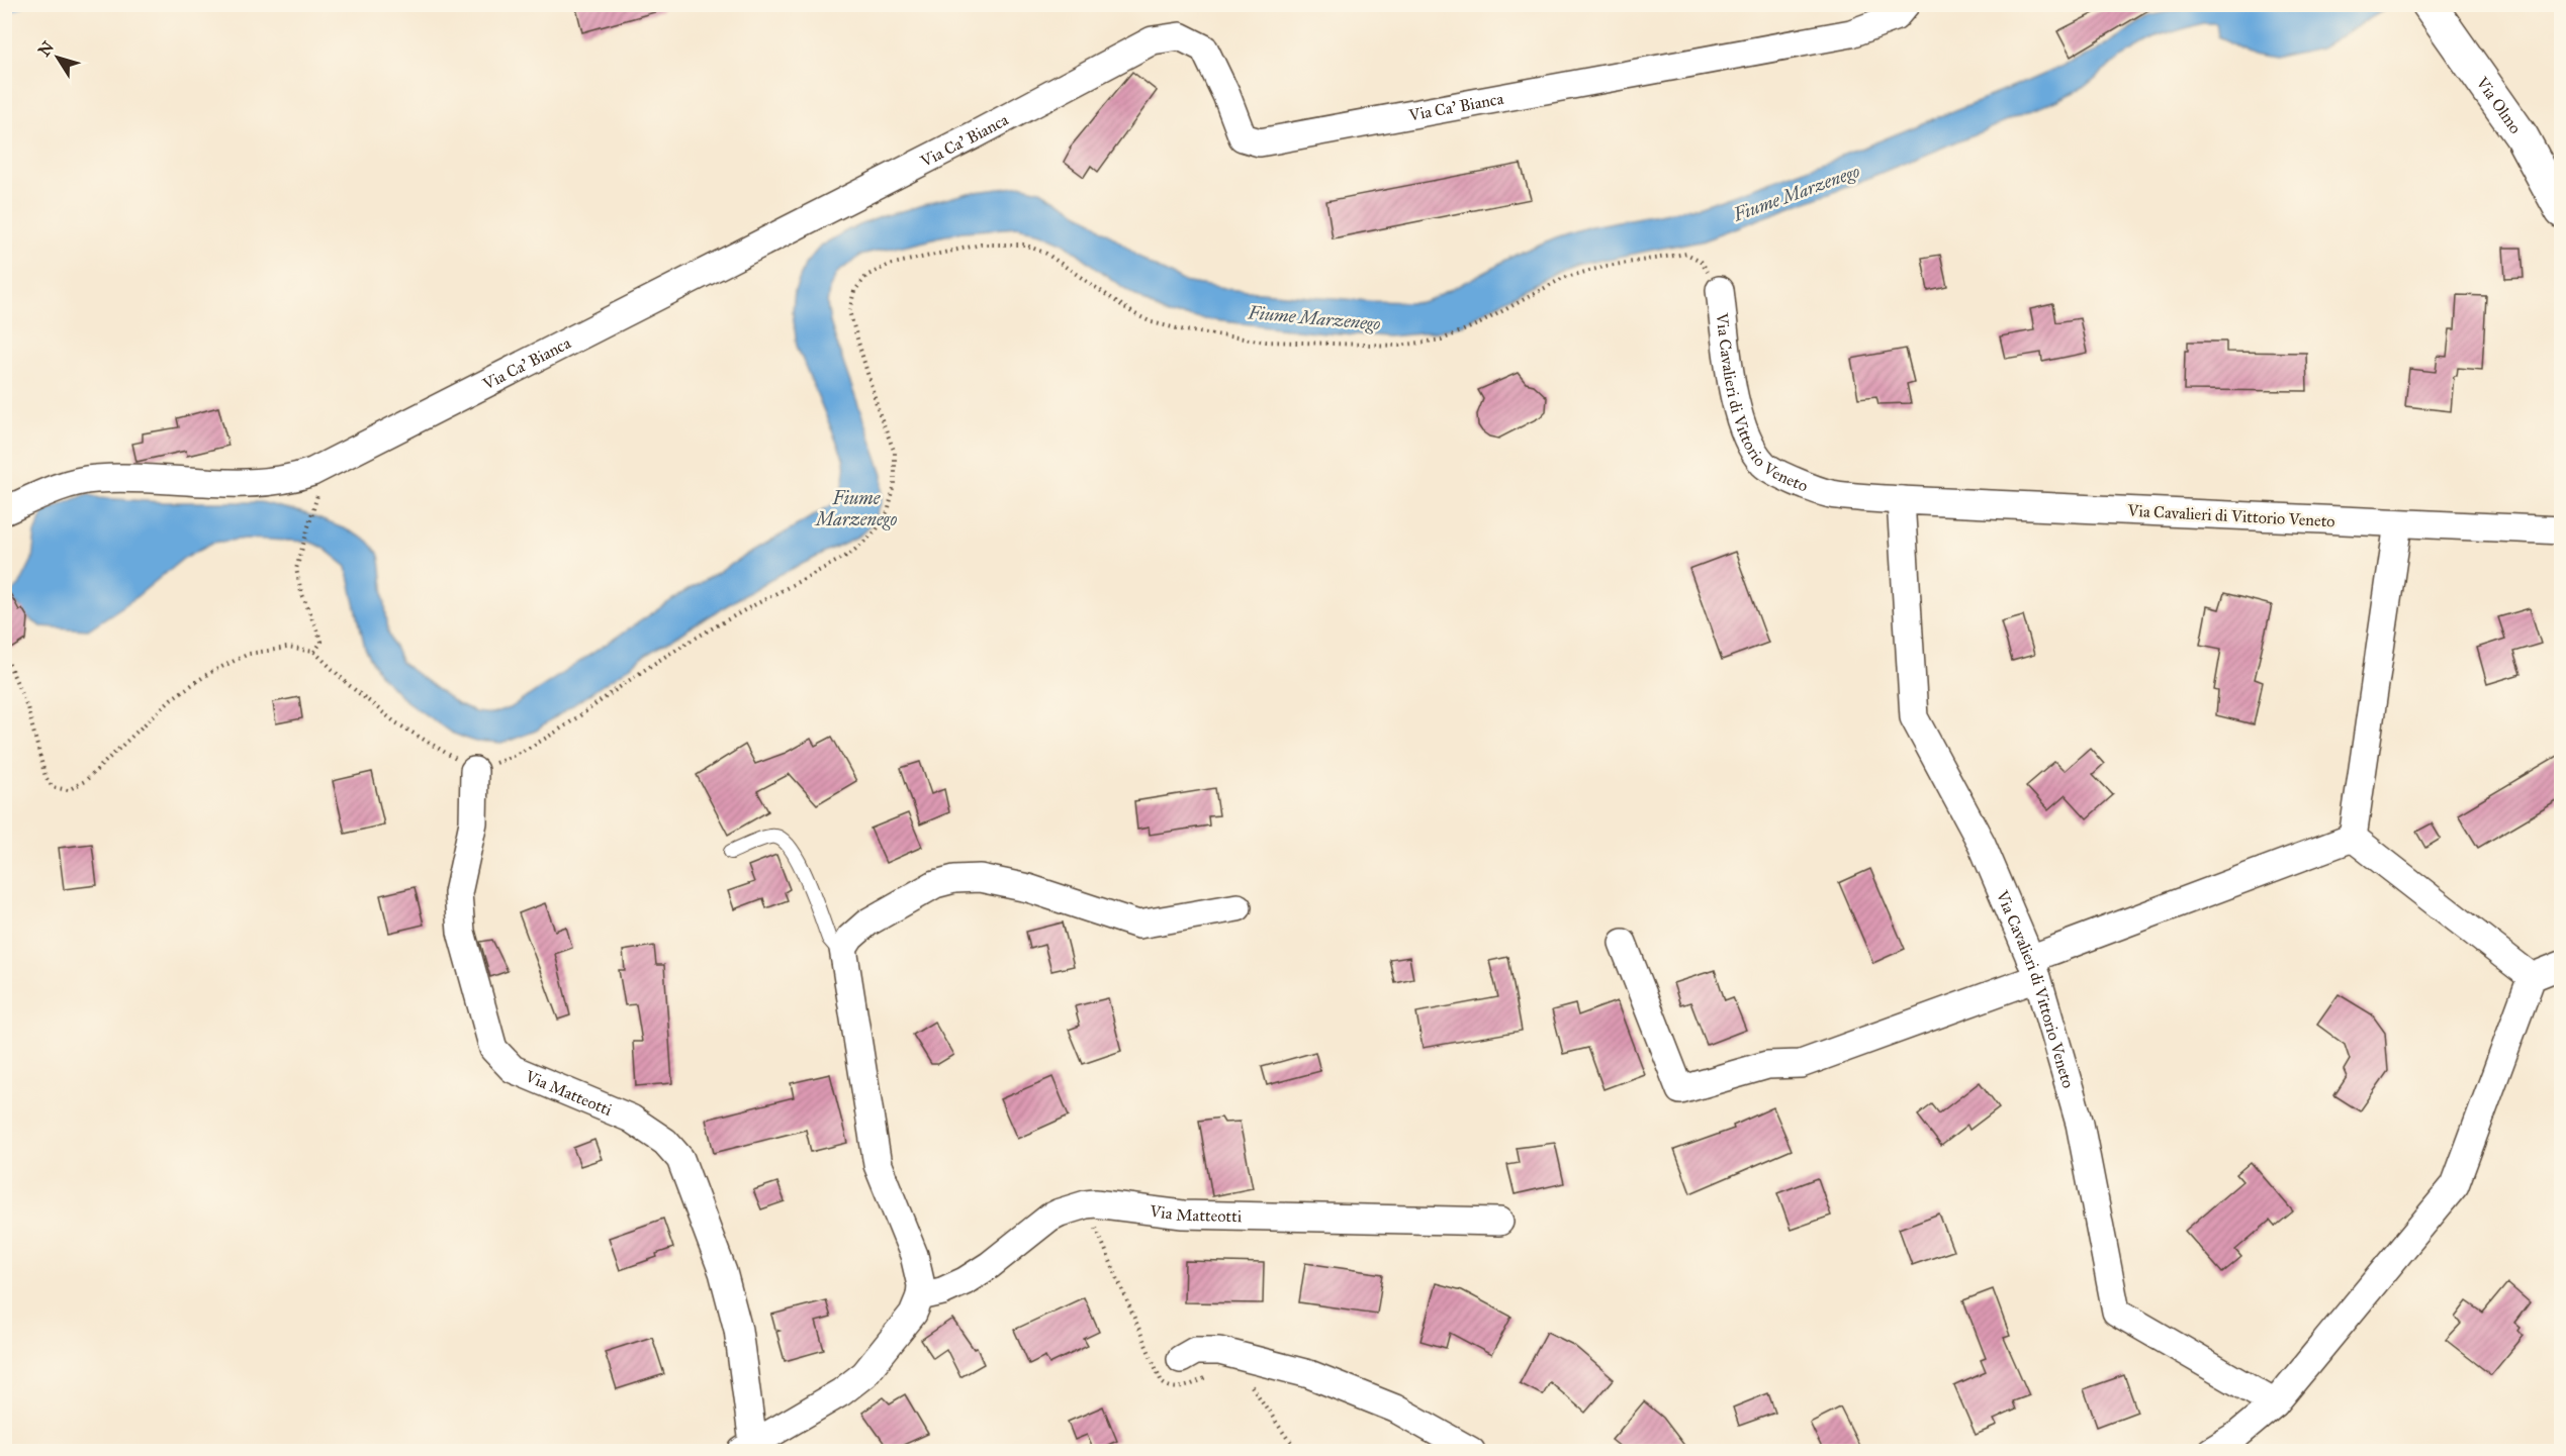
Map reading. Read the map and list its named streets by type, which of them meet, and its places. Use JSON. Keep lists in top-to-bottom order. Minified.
{"streets":{"street":["Via Olmo","Via Ca' Bianca","Via Cavalieri di Vittorio Veneto","Via Matteotti"]},"water":["Fiume Marzenego"],"north":"top left"}
